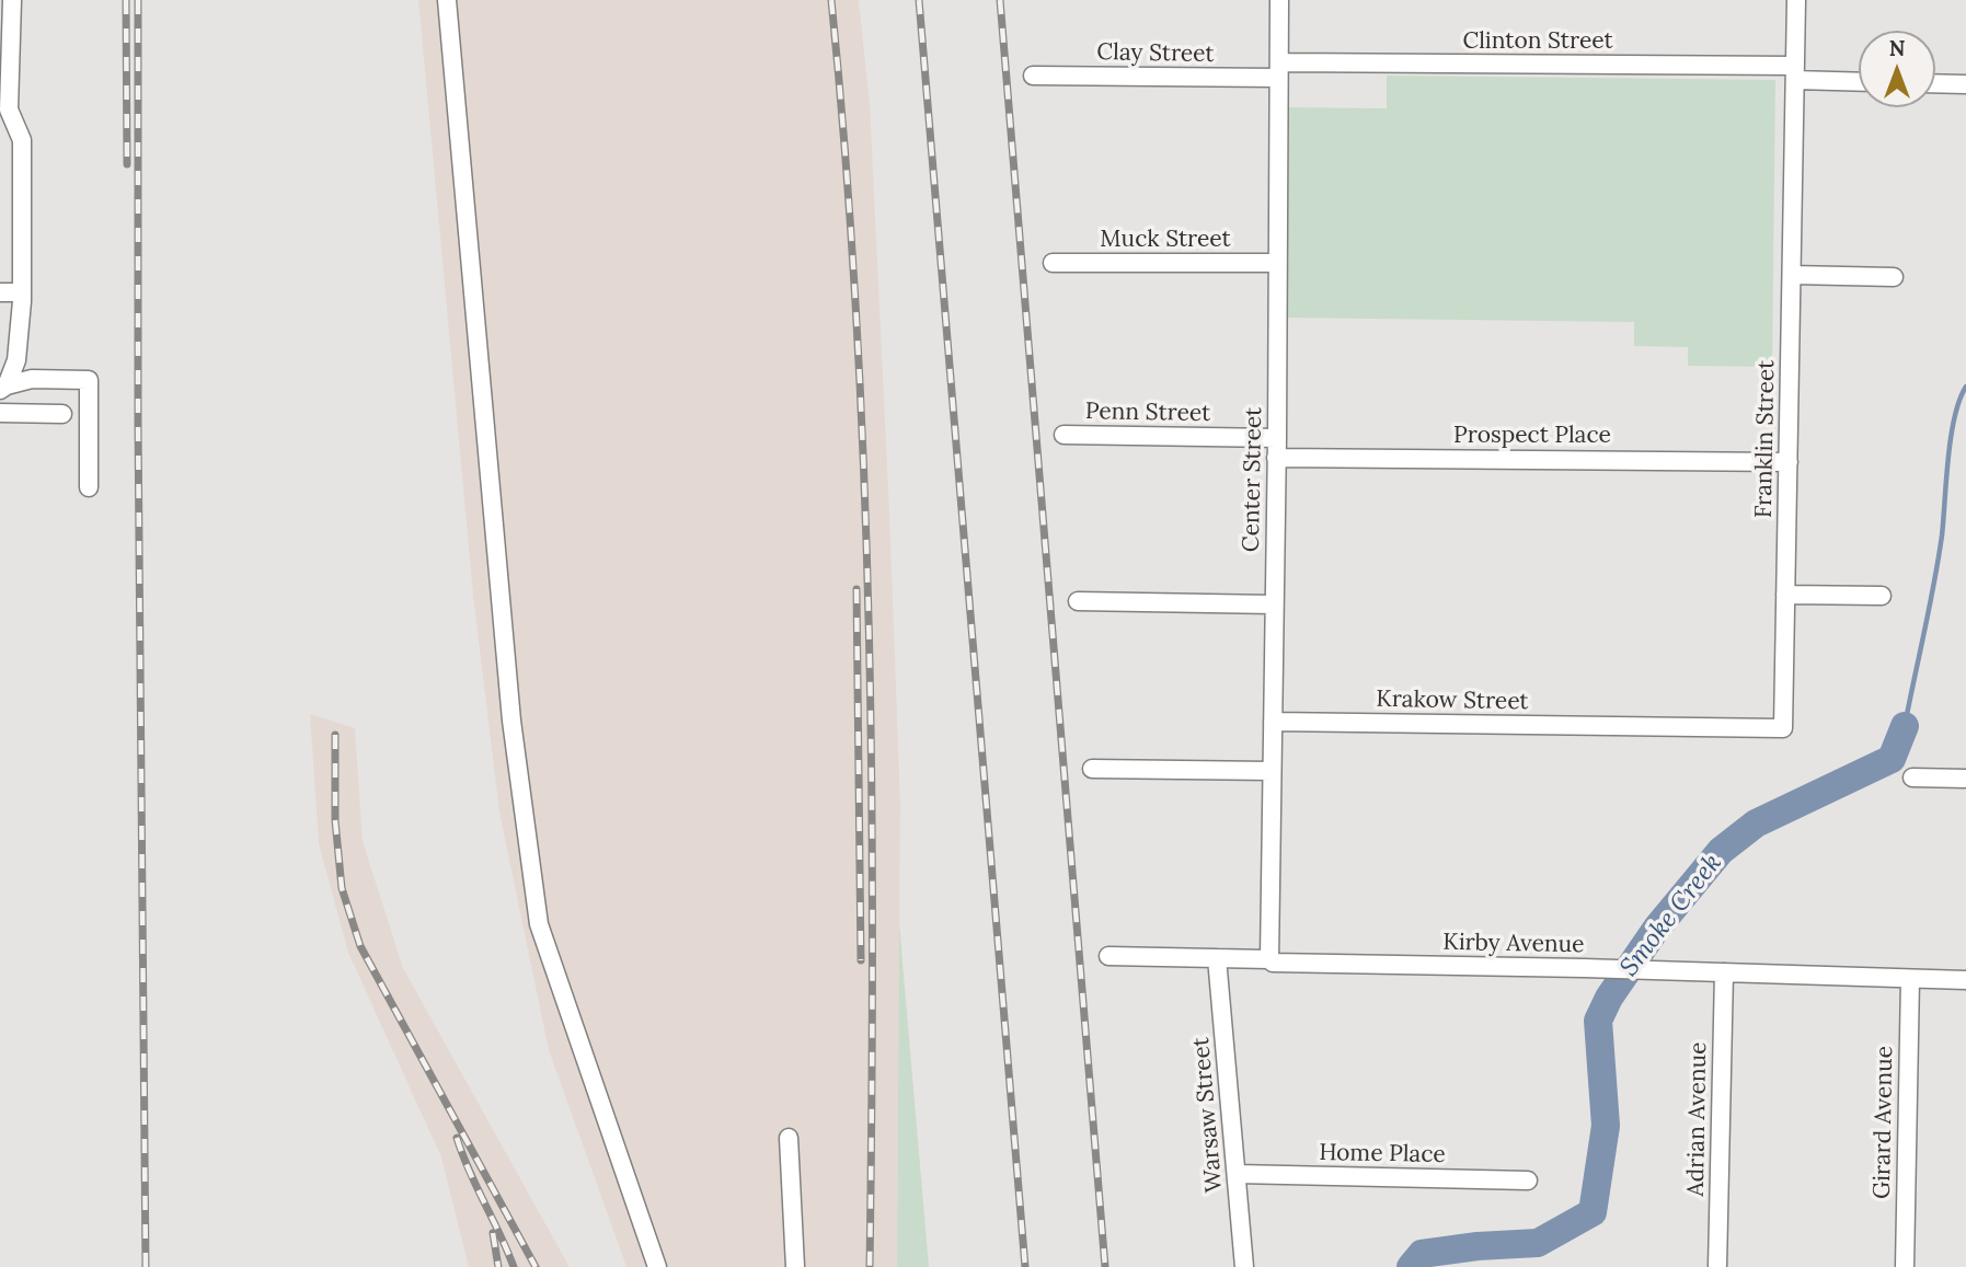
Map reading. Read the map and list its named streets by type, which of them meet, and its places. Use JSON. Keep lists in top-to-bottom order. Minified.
{"streets":{"street":["Clinton Street","Clay Street","Muck Street","Penn Street","Prospect Place","Franklin Street","Center Street","Krakow Street","Kirby Avenue","Warsaw Street","Adrian Avenue","Girard Avenue","Home Place"]},"crossings":[["Clinton Street","Clay Street"],["Clinton Street","Franklin Street"],["Clinton Street","Center Street"],["Clay Street","Center Street"],["Muck Street","Center Street"],["Penn Street","Center Street"],["Prospect Place","Franklin Street"],["Prospect Place","Center Street"],["Franklin Street","Krakow Street"],["Center Street","Krakow Street"],["Center Street","Kirby Avenue"],["Kirby Avenue","Warsaw Street"],["Kirby Avenue","Adrian Avenue"],["Kirby Avenue","Girard Avenue"],["Warsaw Street","Home Place"]],"water":["Smoke Creek"],"north":"top"}
